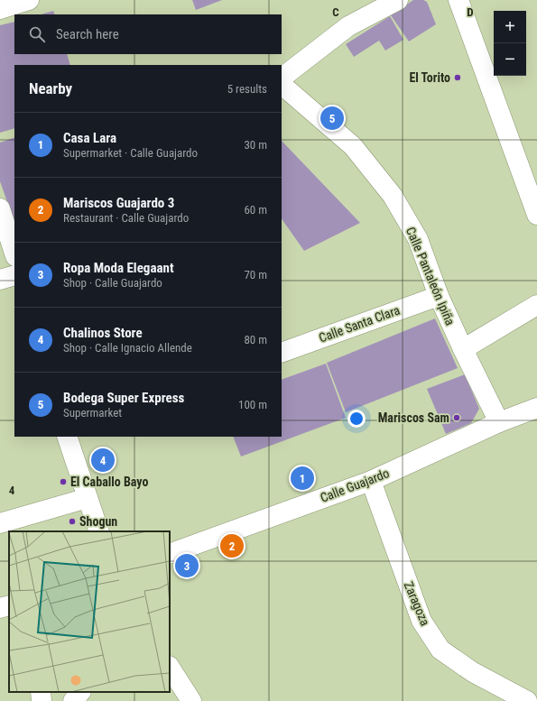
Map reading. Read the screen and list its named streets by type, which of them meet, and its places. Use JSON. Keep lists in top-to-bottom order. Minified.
{"streets":{"street":["Calle Pantaleón Ipiña","Calle Santa Clara","Calle Guajardo","Zaragoza"]},"crossings":[["Calle Pantaleón Ipiña","Calle Santa Clara"],["Calle Pantaleón Ipiña","Calle Guajardo"],["Calle Guajardo","Zaragoza"]],"places":["El Torito","Mariscos Sam","El Caballo Bayo","Shogun"],"page":{"map_buttons":["+","−"],"search":"Search here","heading":["Nearby","5 results"],"pins":["5","4","1","2","3"],"list":[{"mark":"1","name":"Casa Lara","note":"Supermarket · Calle Guajardo","value":"30 m"},{"mark":"2","name":"Mariscos Guajardo 3","note":"Restaurant · Calle Guajardo","value":"60 m"},{"mark":"3","name":"Ropa Moda Elegaant","note":"Shop · Calle Guajardo","value":"70 m"},{"mark":"4","name":"Chalinos Store","note":"Shop · Calle Ignacio Allende","value":"80 m"},{"mark":"5","name":"Bodega Super Express","note":"Supermarket","value":"100 m"}]},"grid":{"columns":["C","D"],"rows":["4"]}}
